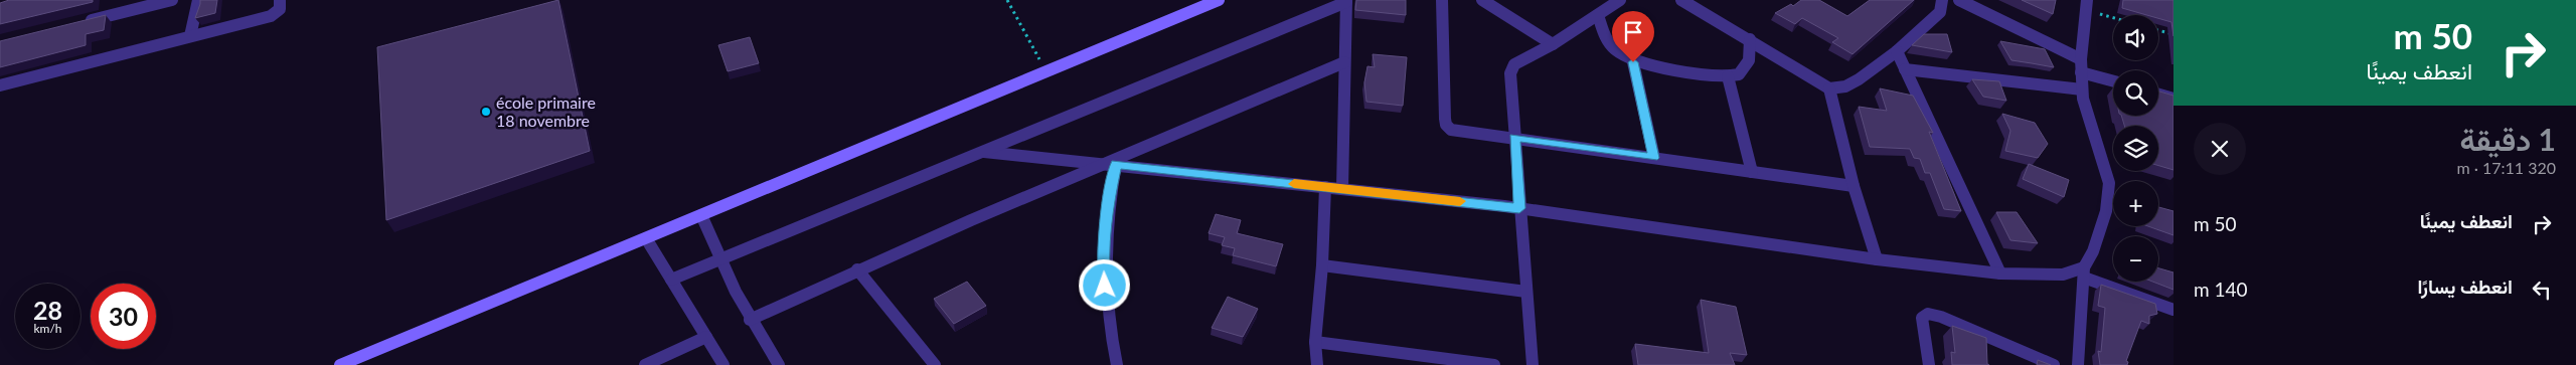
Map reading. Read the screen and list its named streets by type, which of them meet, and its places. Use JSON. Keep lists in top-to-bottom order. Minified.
{"places":["école primaire 18 novembre"],"page":{"turn":["50 m","انعطف يمينًا"],"map_buttons":["+","−"],"heading":["1 دقيقة","320 m · 17:11"],"list":[{"name":"انعطف يمينًا","value":"50 m"},{"name":"انعطف يسارًا","value":"140 m"}],"speed":"28 km/h","limit":"30"}}
